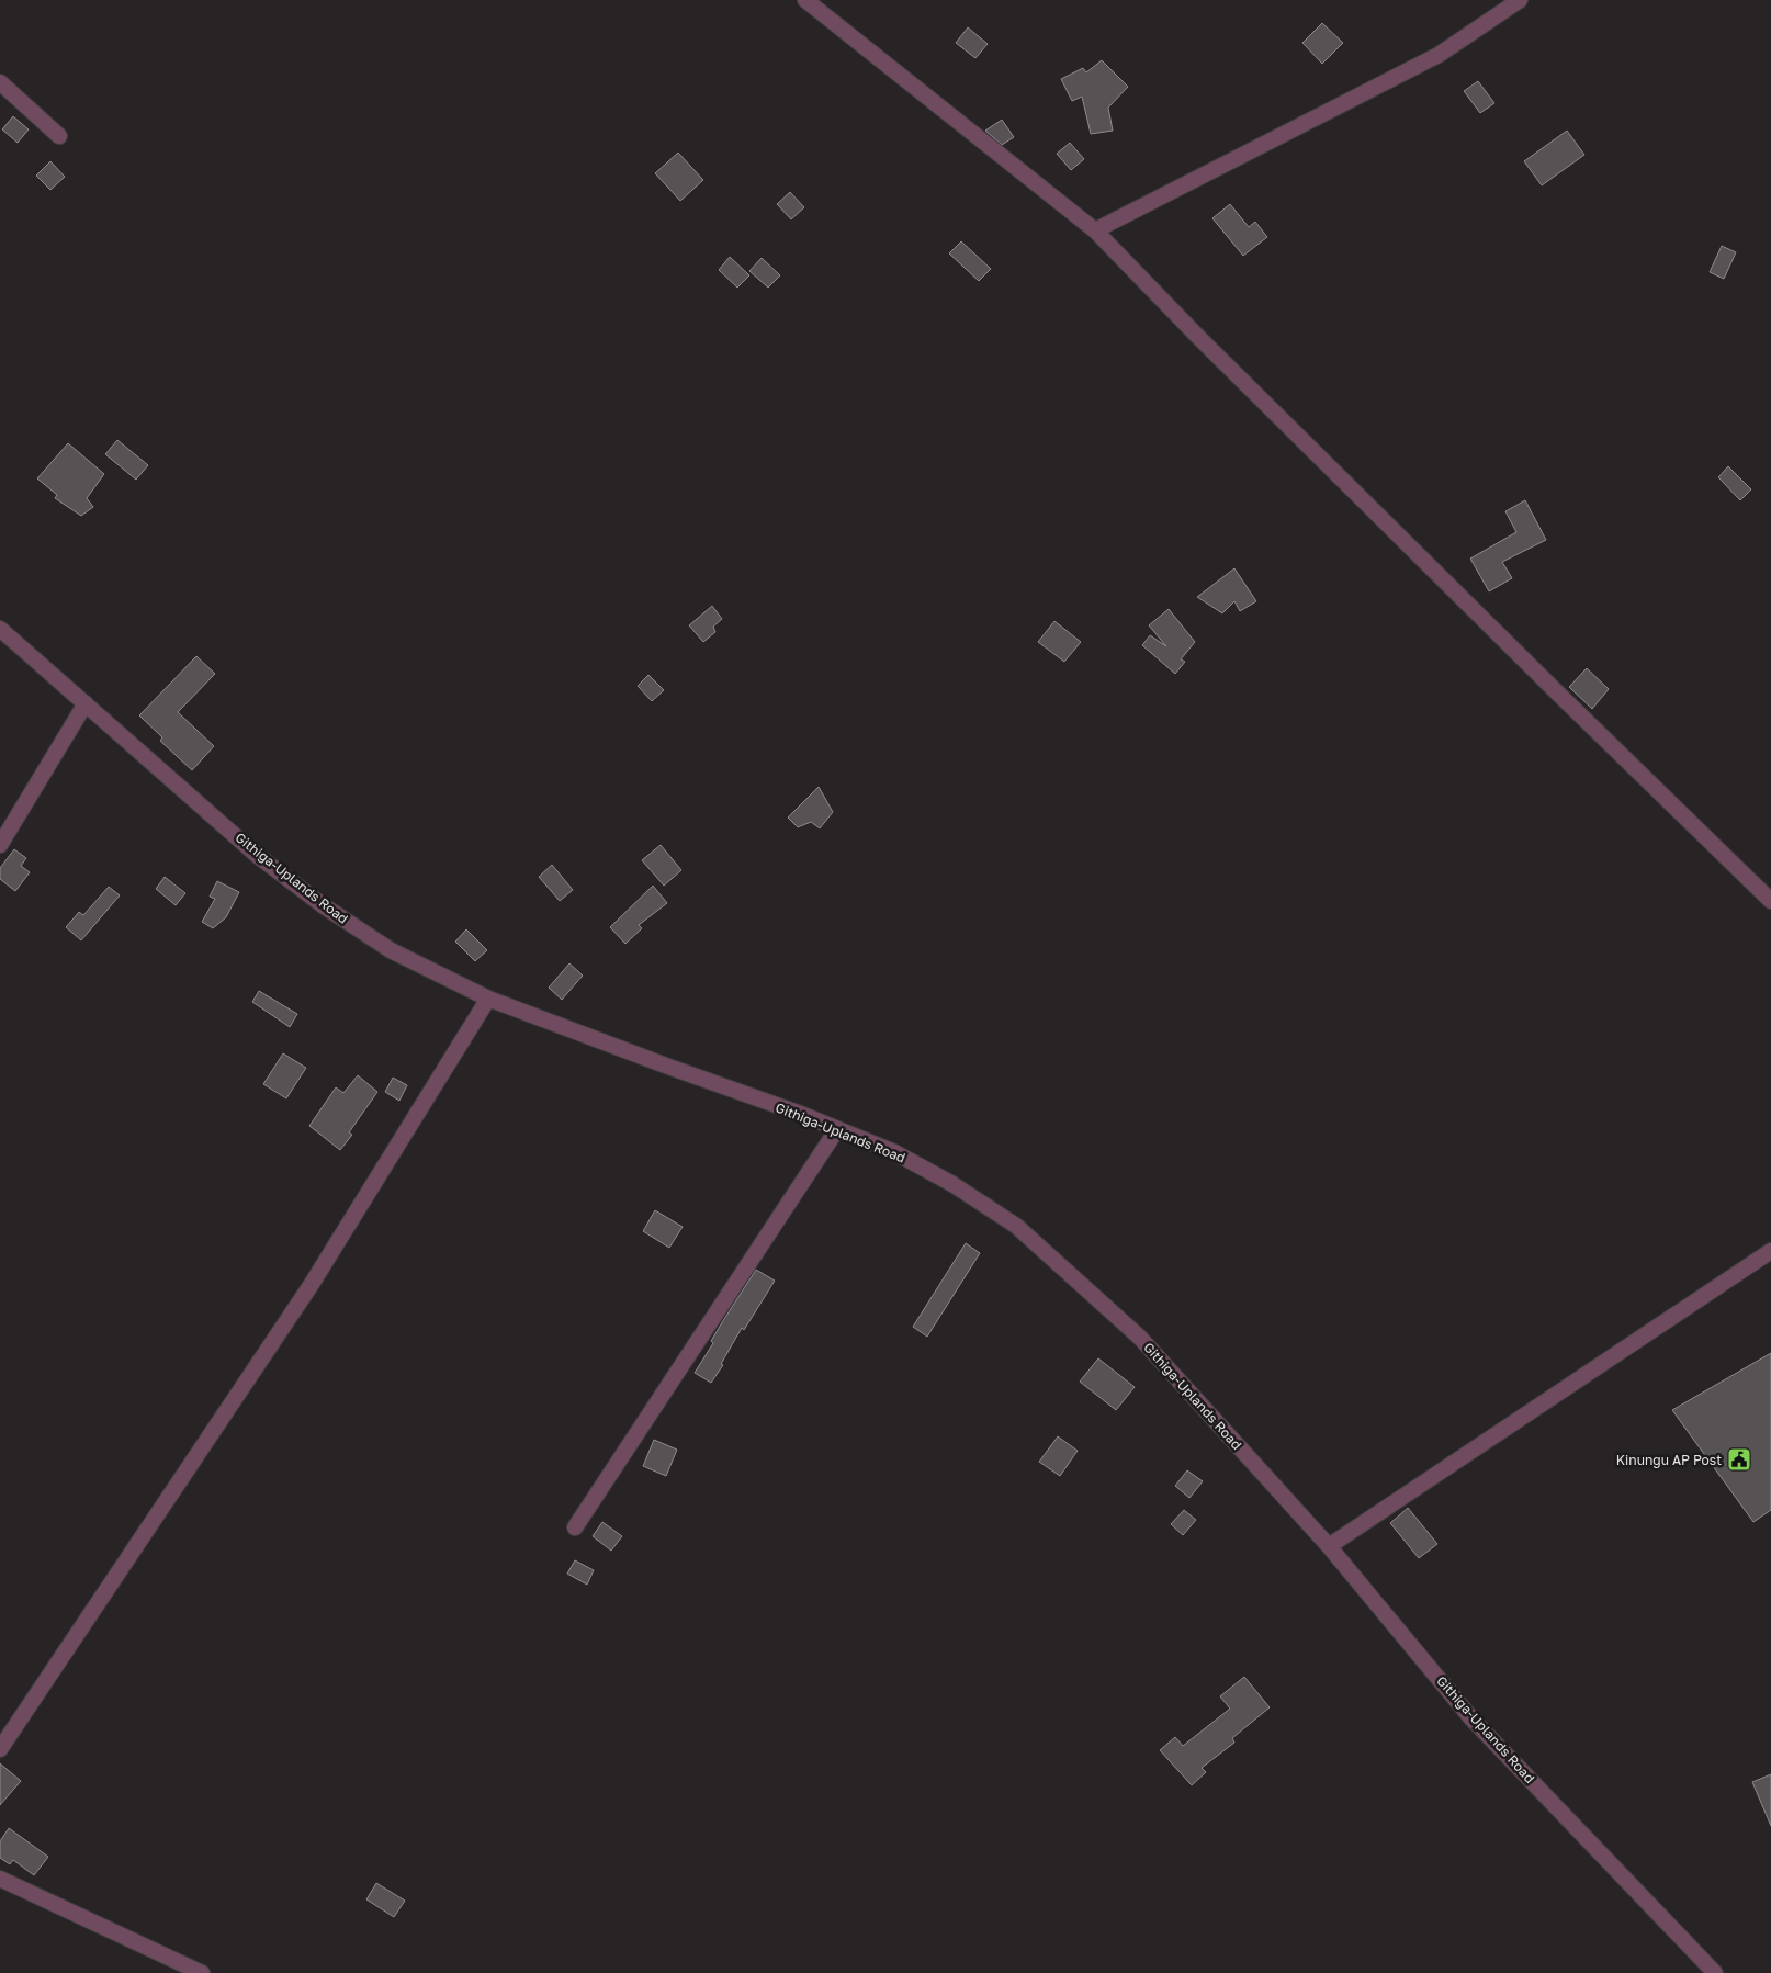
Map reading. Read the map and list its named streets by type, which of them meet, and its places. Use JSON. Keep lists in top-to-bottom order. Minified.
{"streets":{"street":["Githiga-Uplands Road"]},"places":{"public building":["Kinungu AP Post"]}}
